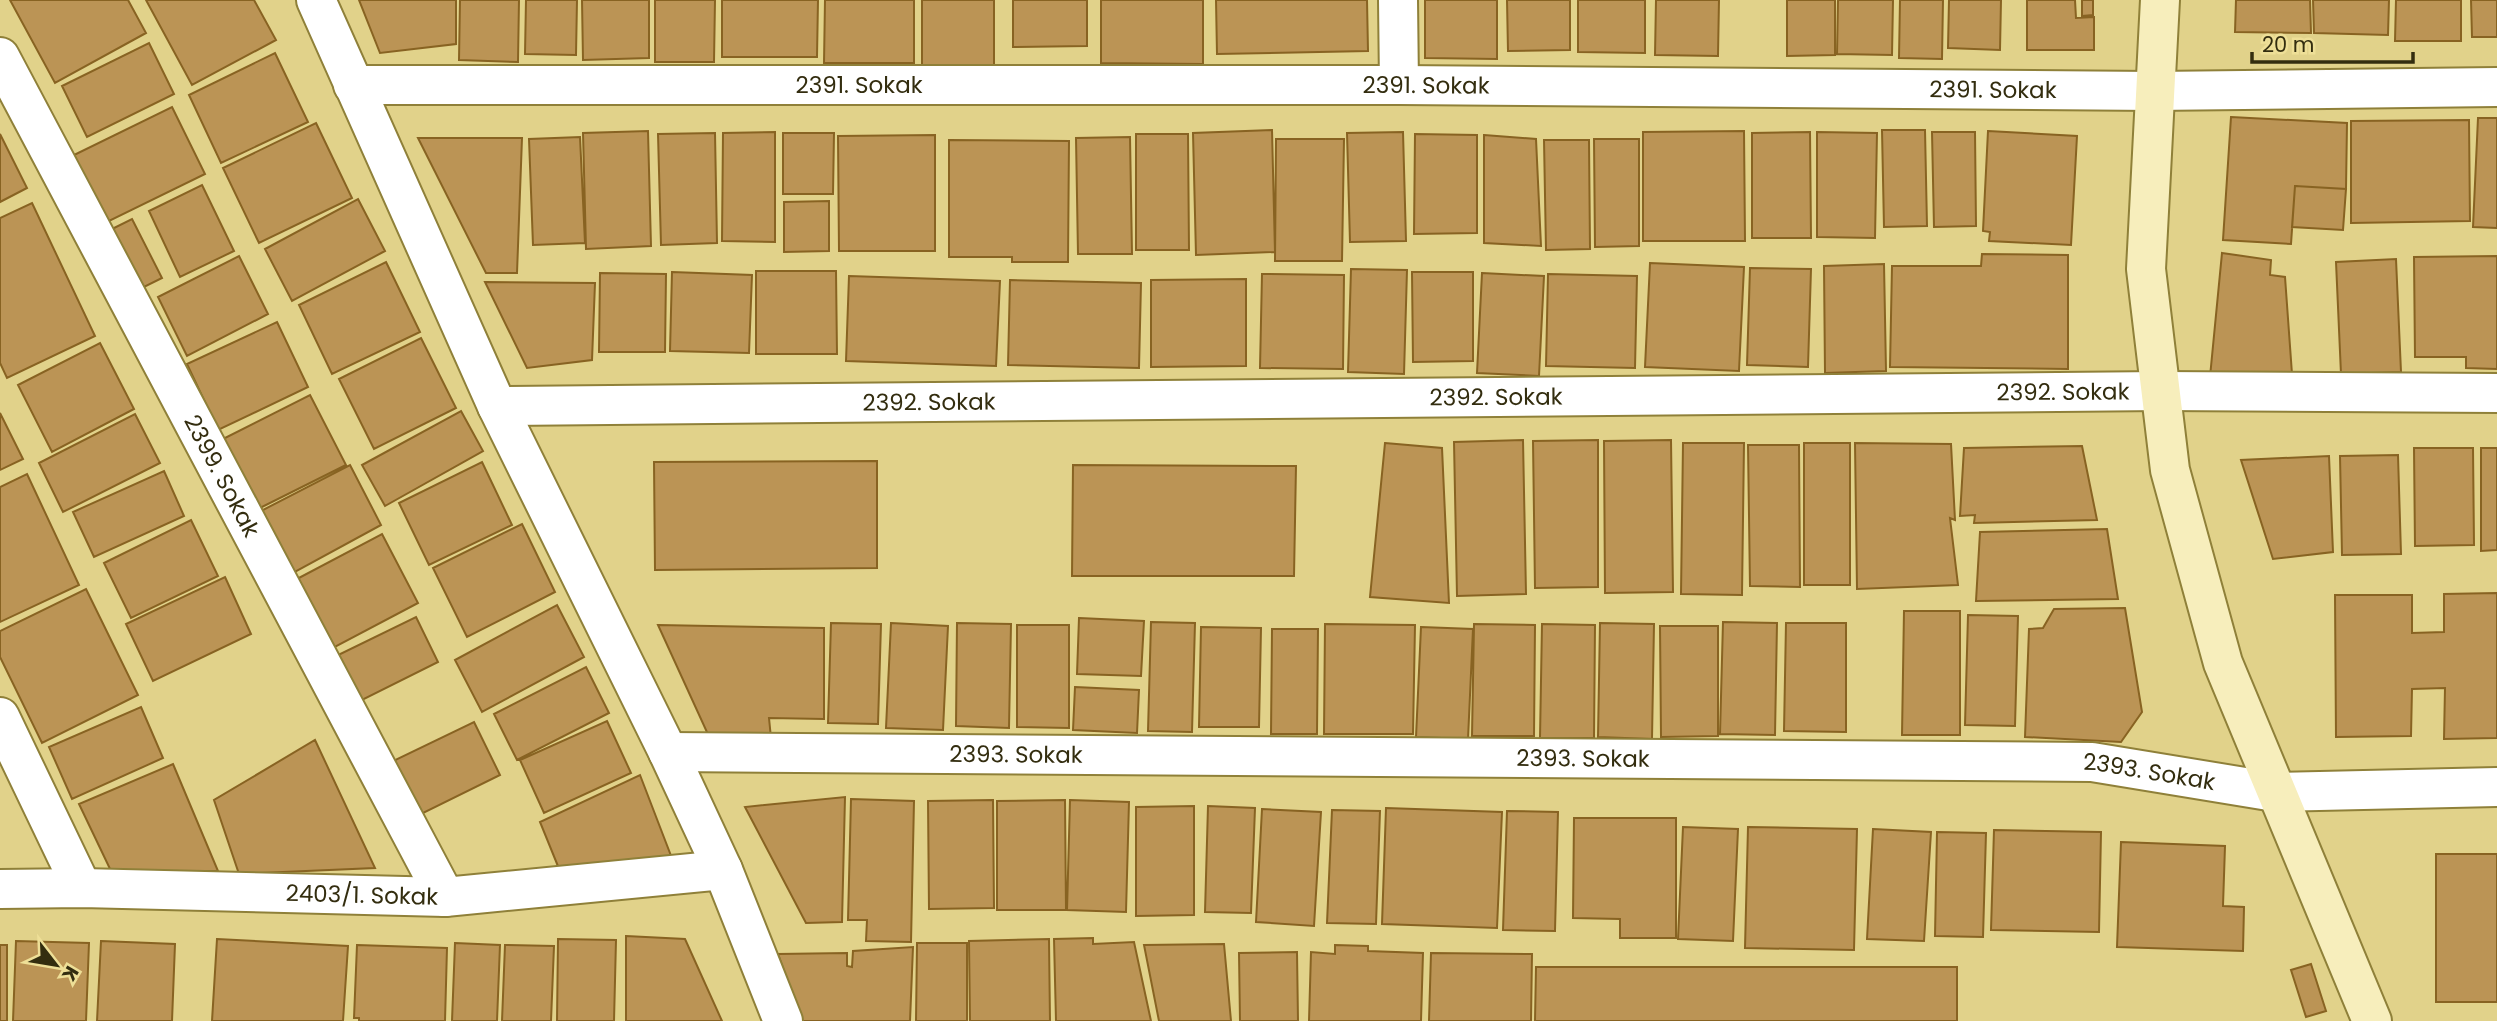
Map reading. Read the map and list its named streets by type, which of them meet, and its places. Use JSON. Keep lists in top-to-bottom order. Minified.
{"streets":{"street":["2391. Sokak","2392. Sokak","2399. Sokak","2393. Sokak","2403/1. Sokak"]},"crossings":[["2399. Sokak","2403/1. Sokak"]],"scale_bar":"20 m","north":"bottom right"}
